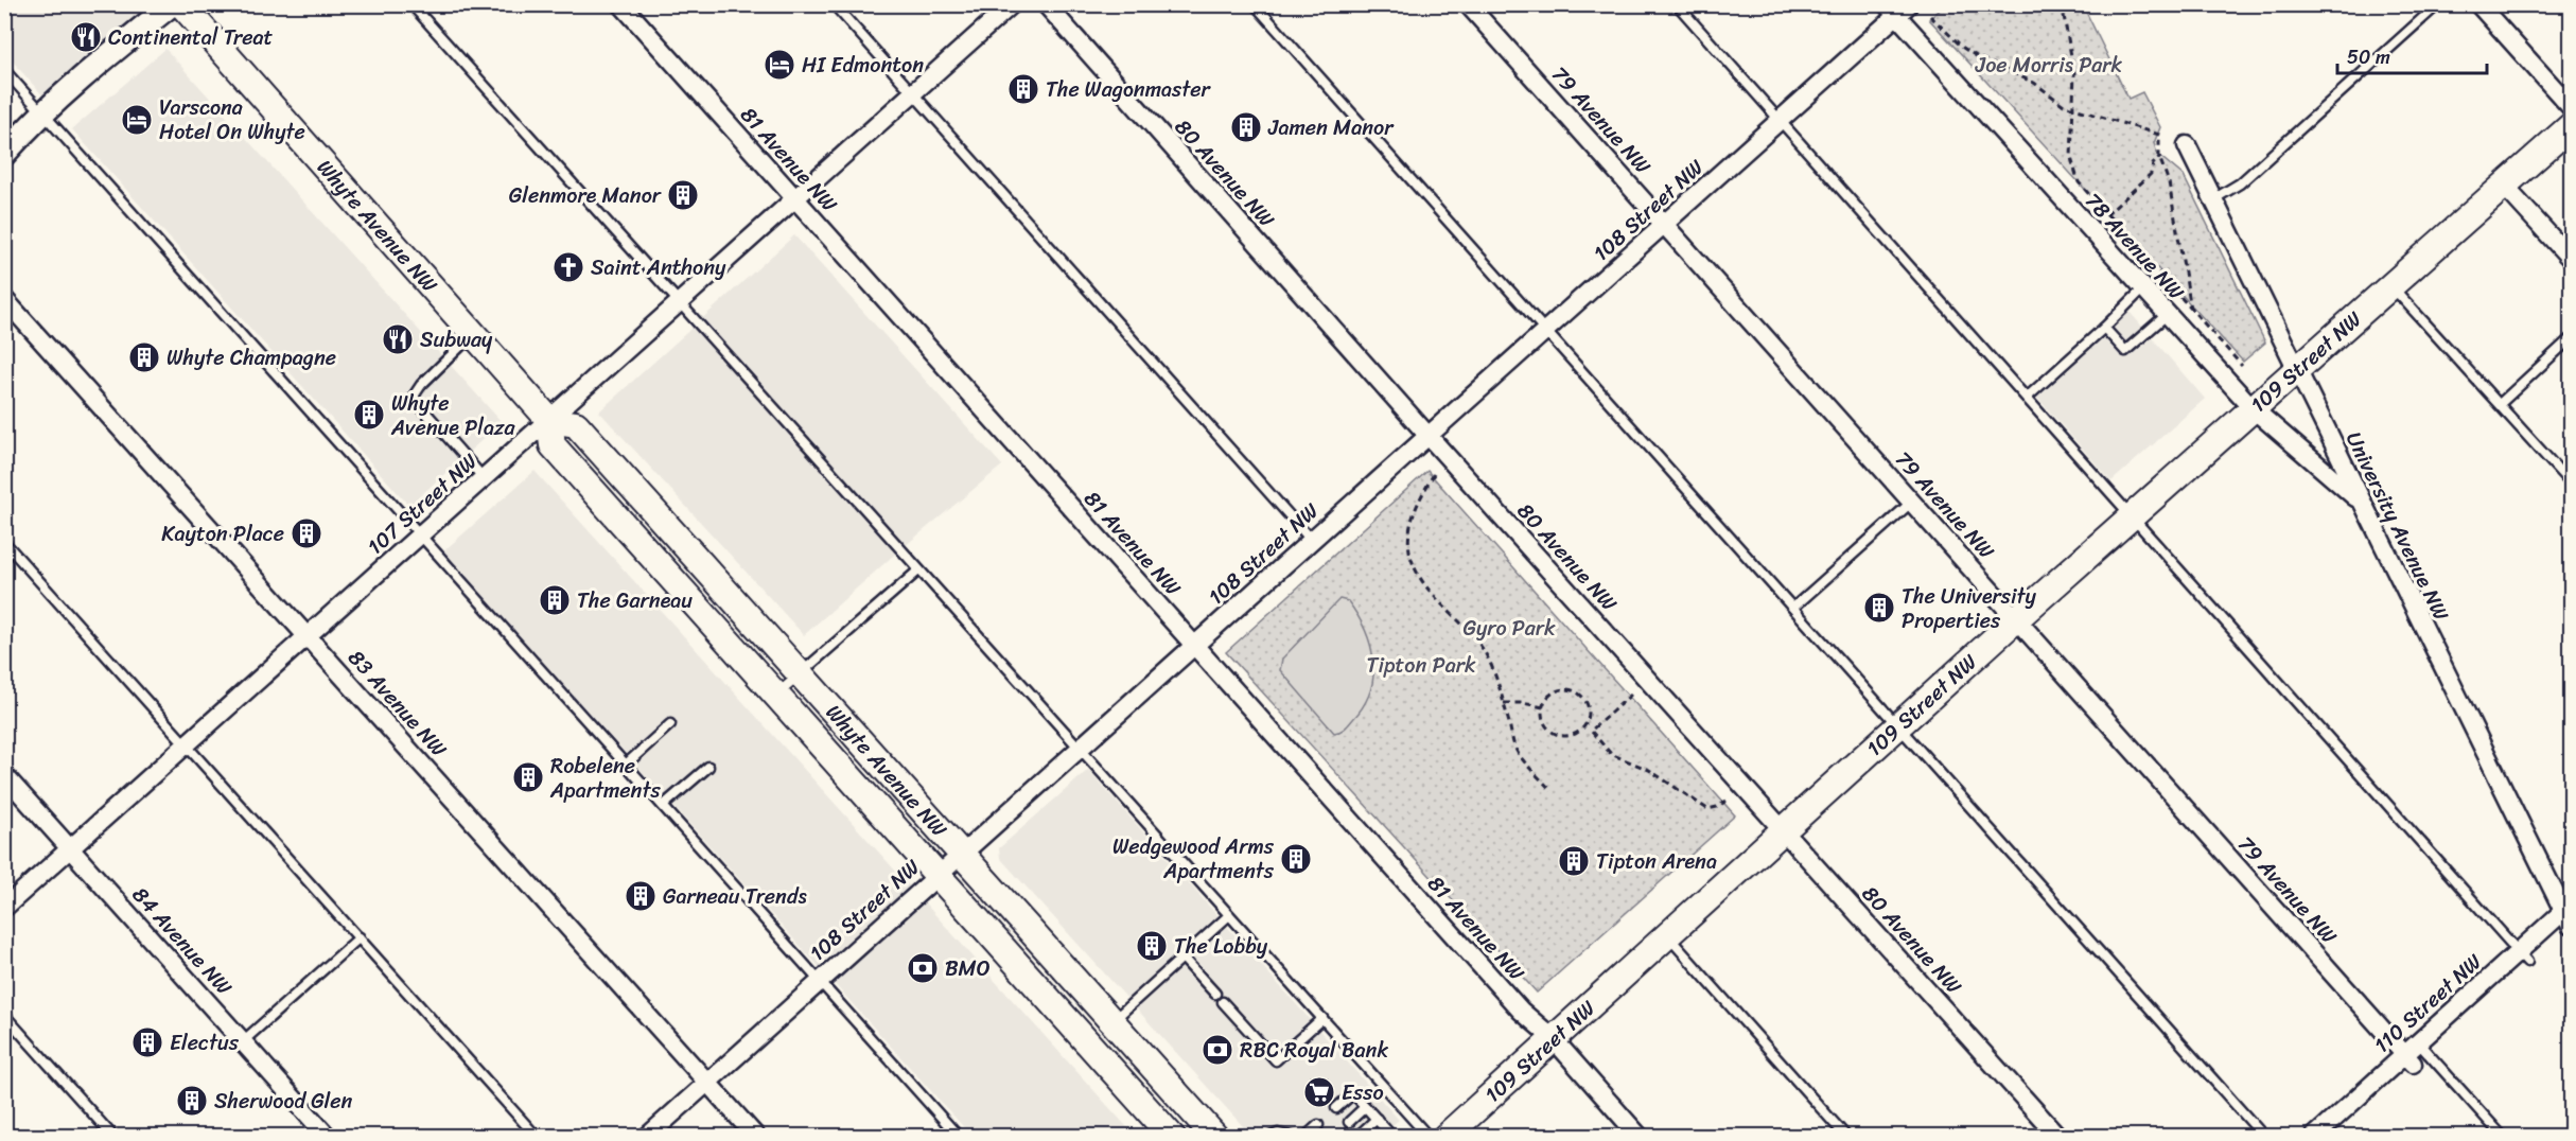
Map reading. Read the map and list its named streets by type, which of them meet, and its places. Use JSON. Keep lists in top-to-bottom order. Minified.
{"streets":{"main road":["Whyte Avenue NW","109 Street NW"],"street":["79 Avenue NW","81 Avenue NW","80 Avenue NW","108 Street NW","78 Avenue NW","107 Street NW","University Avenue NW","83 Avenue NW","84 Avenue NW","110 Street NW"]},"crossings":[["79 Avenue NW","108 Street NW"],["79 Avenue NW","109 Street NW"],["79 Avenue NW","110 Street NW"],["81 Avenue NW","108 Street NW"],["81 Avenue NW","109 Street NW"],["81 Avenue NW","107 Street NW"],["80 Avenue NW","108 Street NW"],["80 Avenue NW","109 Street NW"],["108 Street NW","Whyte Avenue NW"],["108 Street NW","78 Avenue NW"],["108 Street NW","83 Avenue NW"],["Whyte Avenue NW","107 Street NW"],["78 Avenue NW","109 Street NW"],["78 Avenue NW","University Avenue NW"],["109 Street NW","University Avenue NW"],["107 Street NW","83 Avenue NW"],["107 Street NW","84 Avenue NW"],["University Avenue NW","110 Street NW"]],"parks":["Joe Morris Park","Gyro Park","Tipton Park"],"places":{"restaurant":["Continental Treat","Subway"],"hotel":["HI Edmonton","Varscona Hotel On Whyte"],"building":["The Wagonmaster","Jamen Manor","Glenmore Manor","Whyte Champagne","Whyte Avenue Plaza","Kayton Place","The Garneau","The University Properties","Robelene Apartments","Wedgewood Arms Apartments","Tipton Arena","Garneau Trends","The Lobby","Electus","Sherwood Glen"],"church":["Saint Anthony"],"bank":["BMO","RBC Royal Bank"],"supermarket":["Esso"]},"scale_bar":"50 m"}
